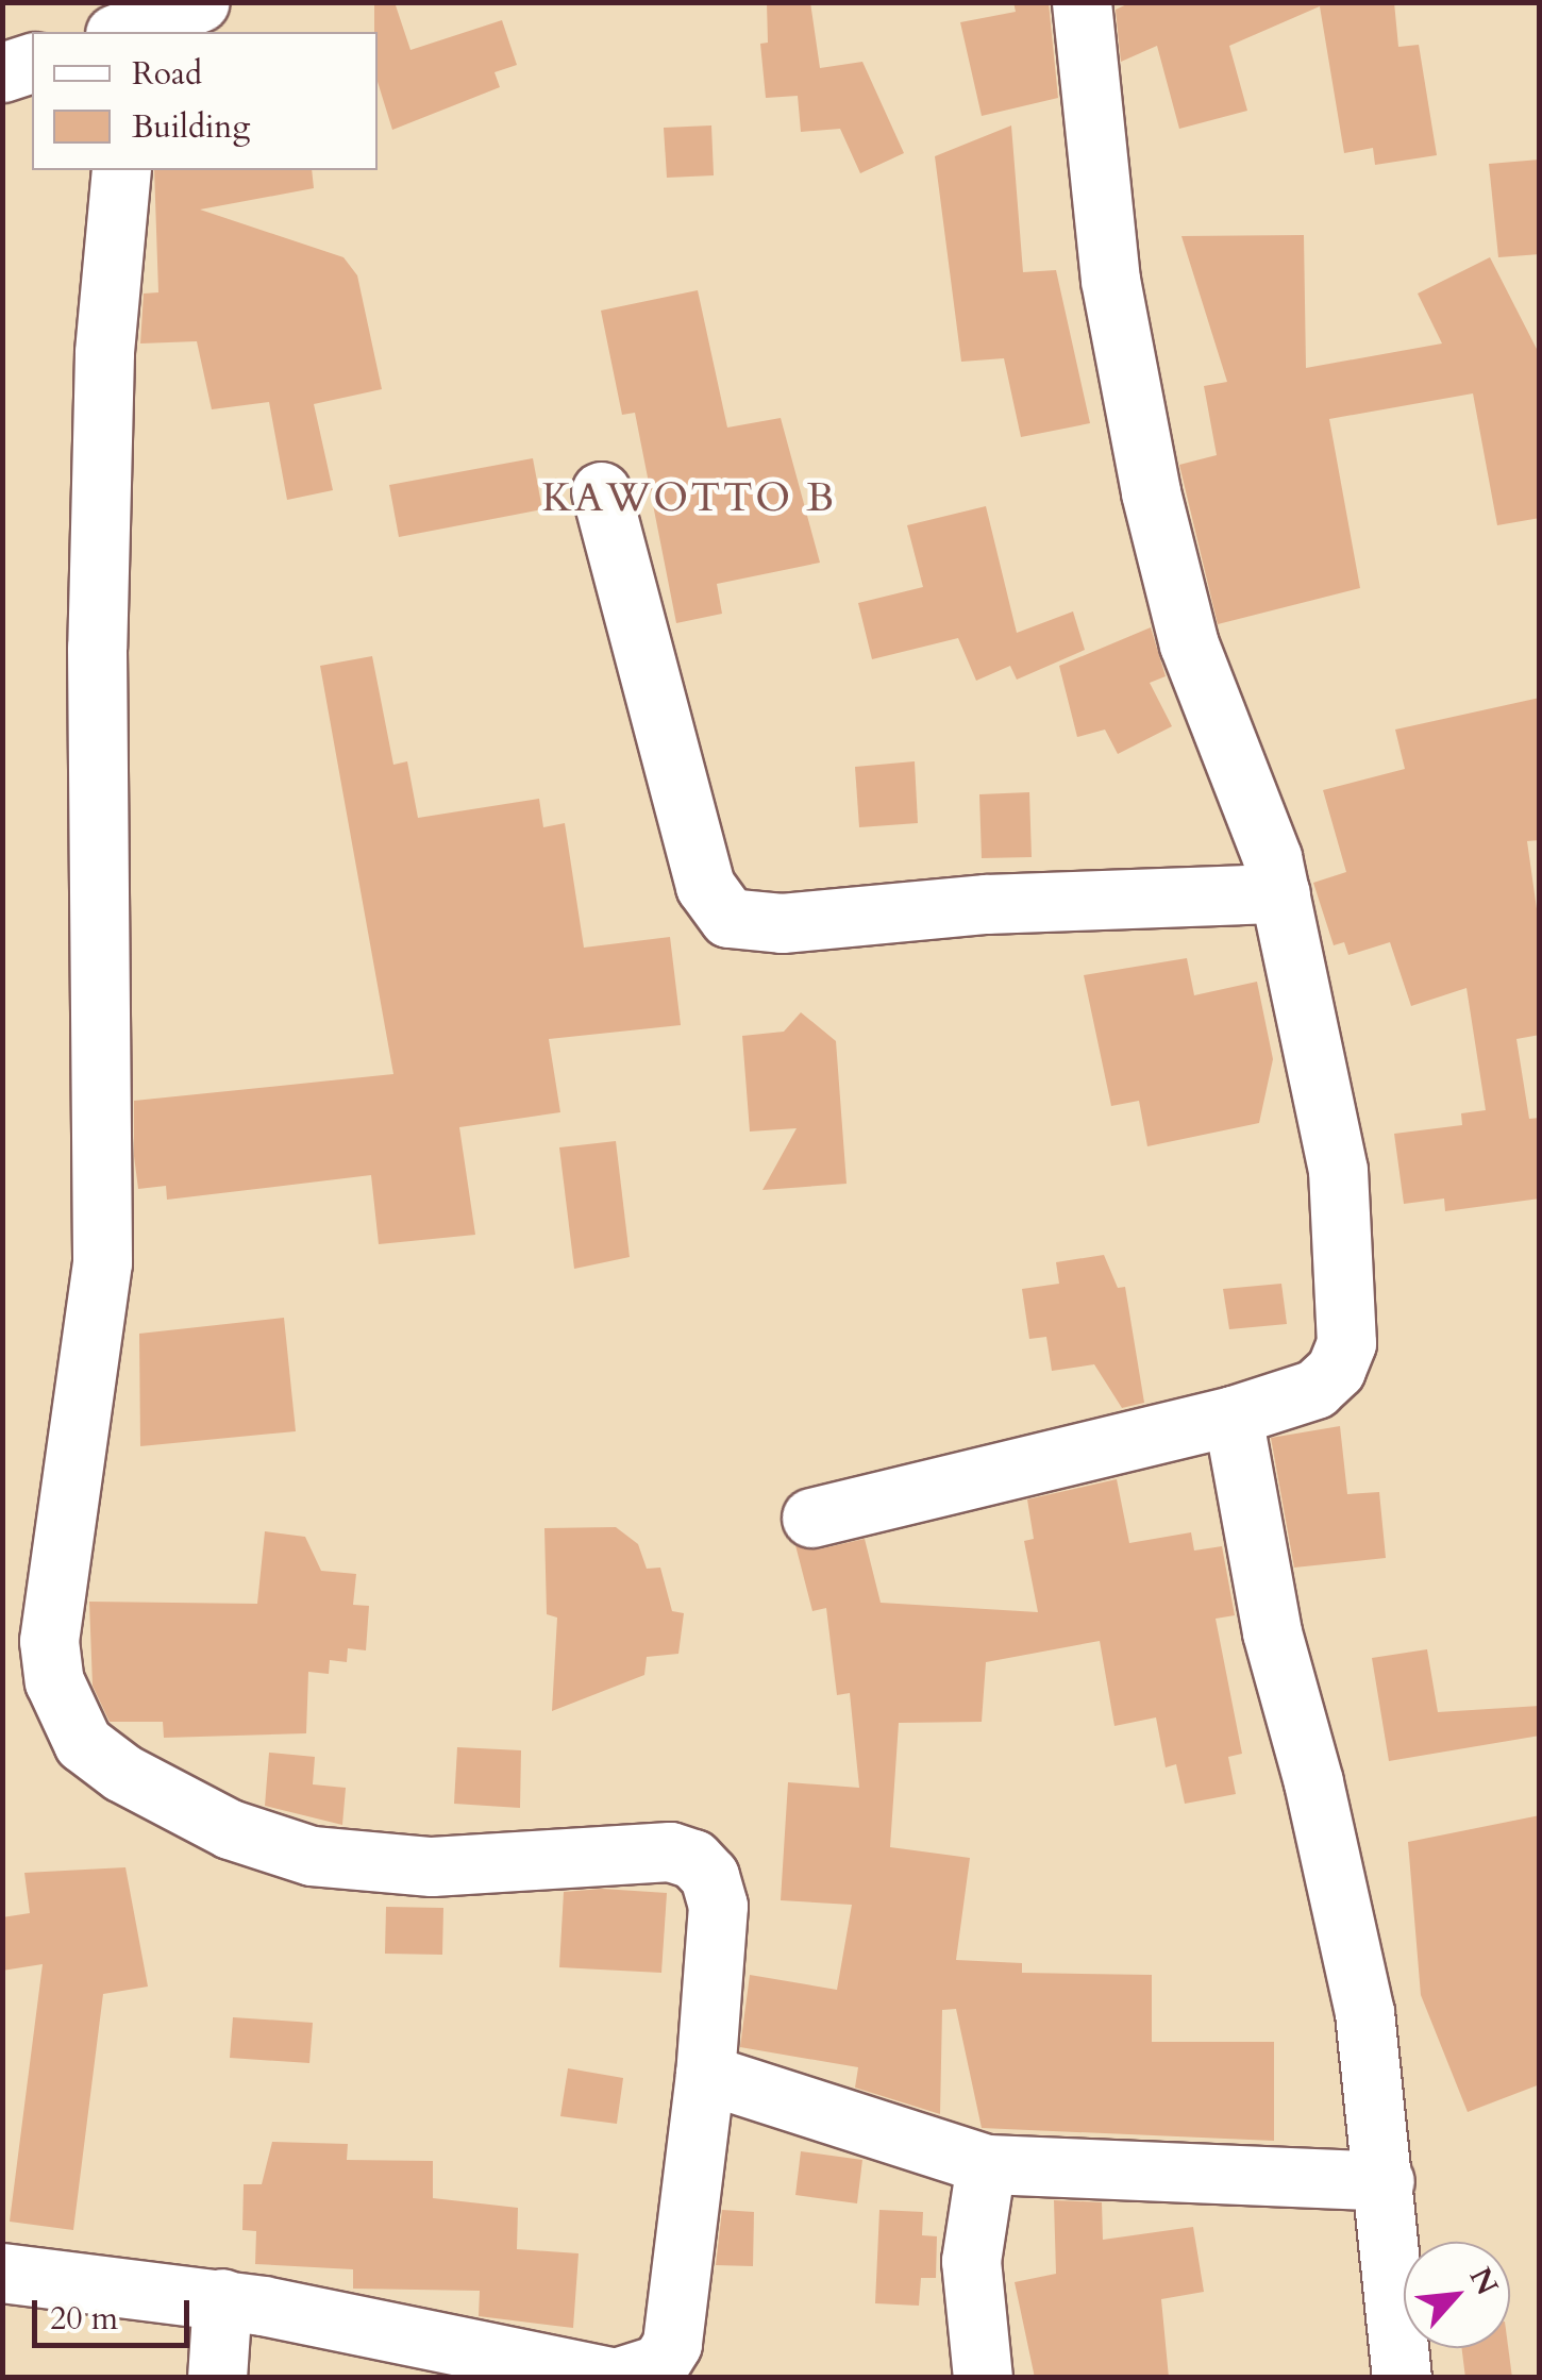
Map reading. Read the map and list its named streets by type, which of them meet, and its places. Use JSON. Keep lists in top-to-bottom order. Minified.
{"districts":["KAWOTTO B"],"legend":["Road","Building"],"scale_bar":"20 m","north":"top right"}
